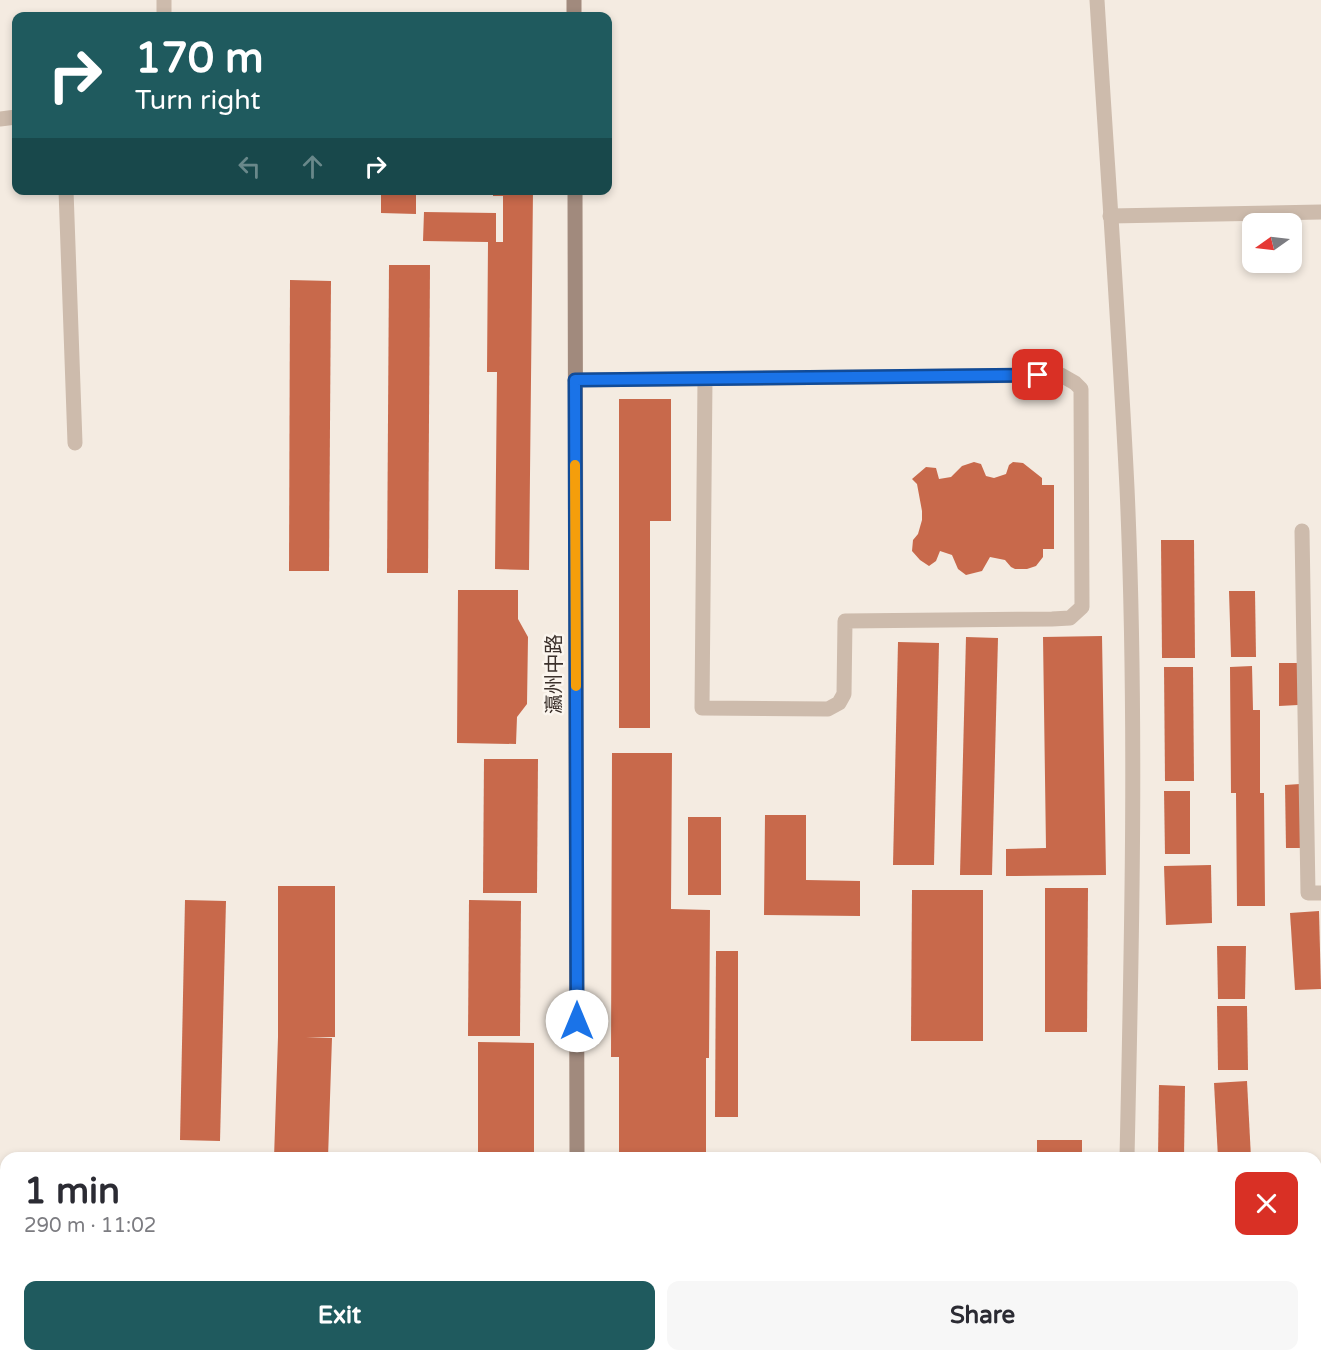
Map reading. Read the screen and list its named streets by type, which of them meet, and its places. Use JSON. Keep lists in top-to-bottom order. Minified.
{"streets":{"main road":["瀛州中路"]},"north":"left","page":{"turn":["170 m","Turn right"],"heading":["1 min","290 m · 11:02"],"buttons":["Exit","Share"]}}
